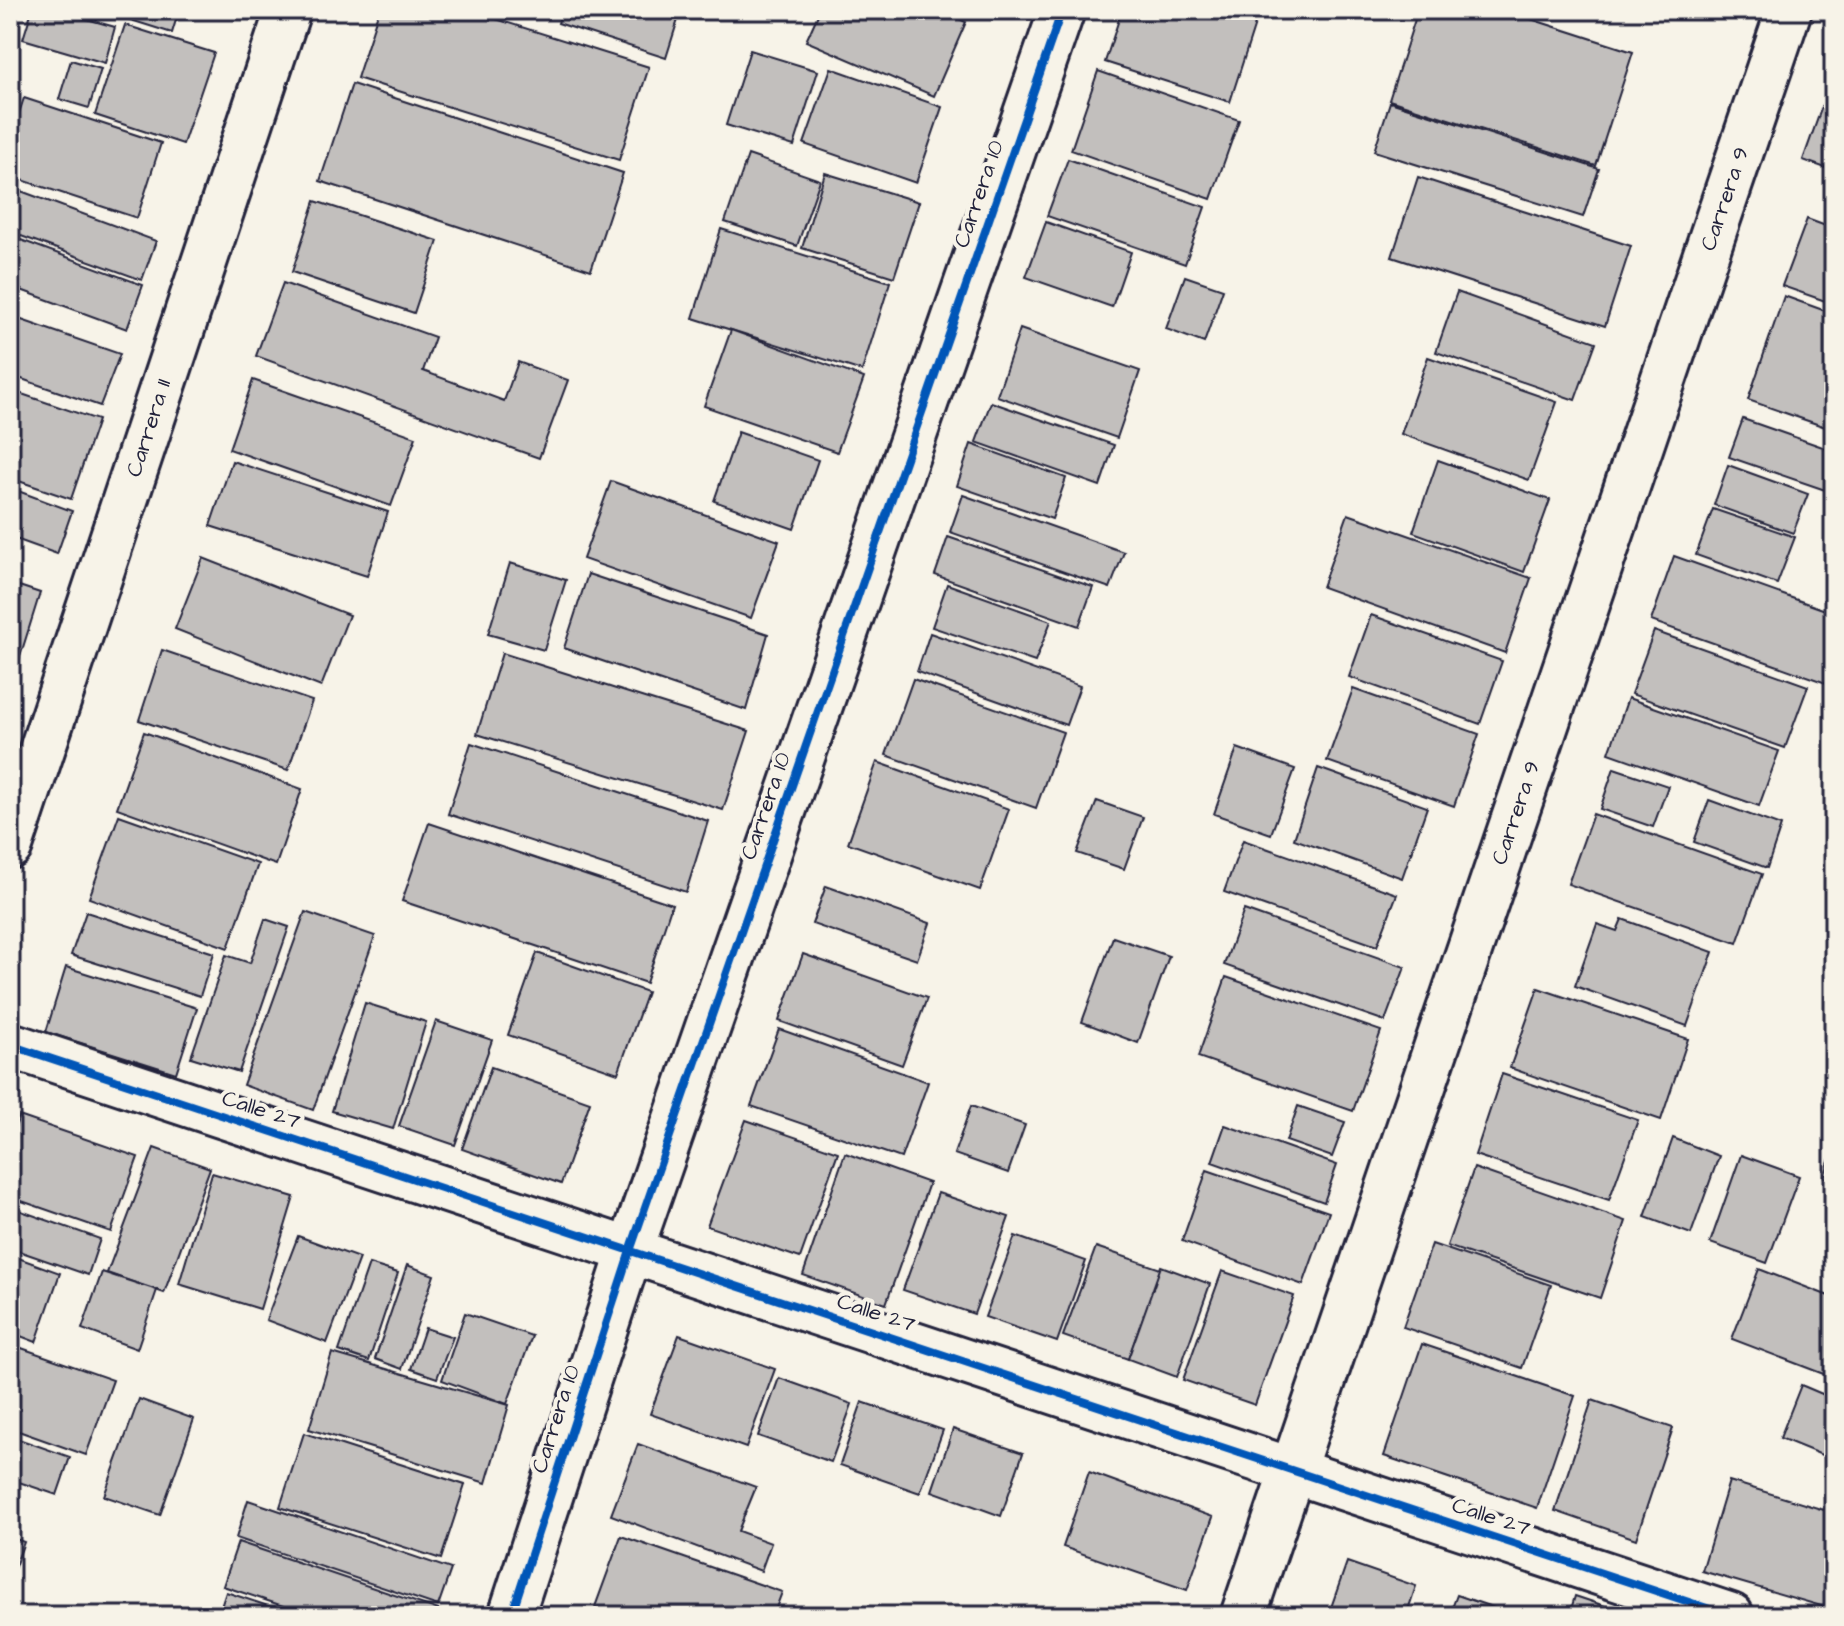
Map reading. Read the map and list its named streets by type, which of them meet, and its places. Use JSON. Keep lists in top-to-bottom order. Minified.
{"streets":{"street":["Carrera 10","Carrera 9","Carrera 11","Calle 27"]},"crossings":[["Carrera 10","Calle 27"],["Carrera 9","Calle 27"]]}
